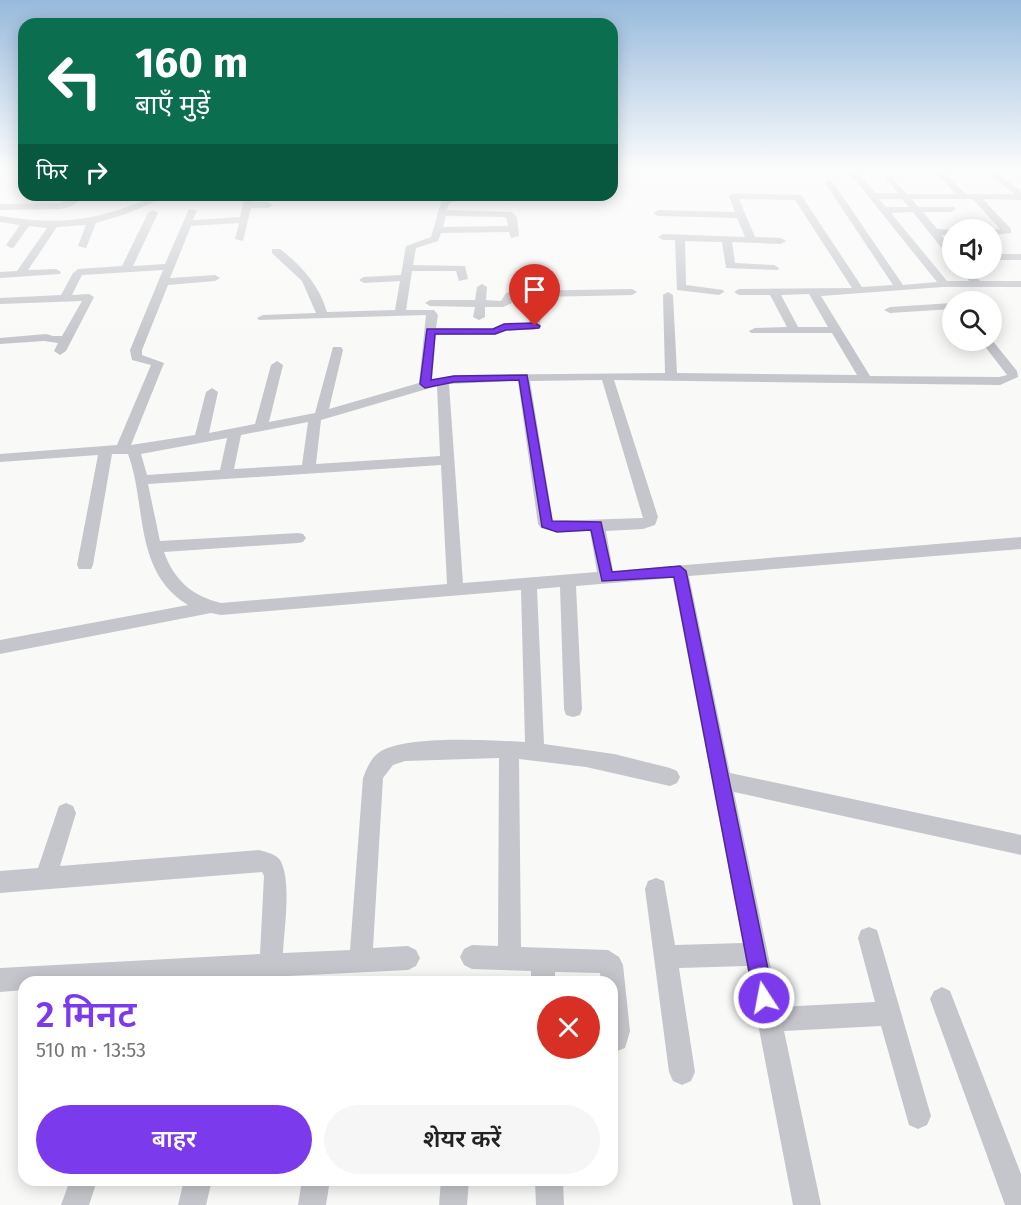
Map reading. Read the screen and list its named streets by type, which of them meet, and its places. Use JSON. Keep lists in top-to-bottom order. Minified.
{"page":{"turn":["160 m","बाएँ मुड़ें"],"then":"फिर","heading":["2 मिनट","510 m · 13:53"],"buttons":["बाहर","शेयर करें"]}}
